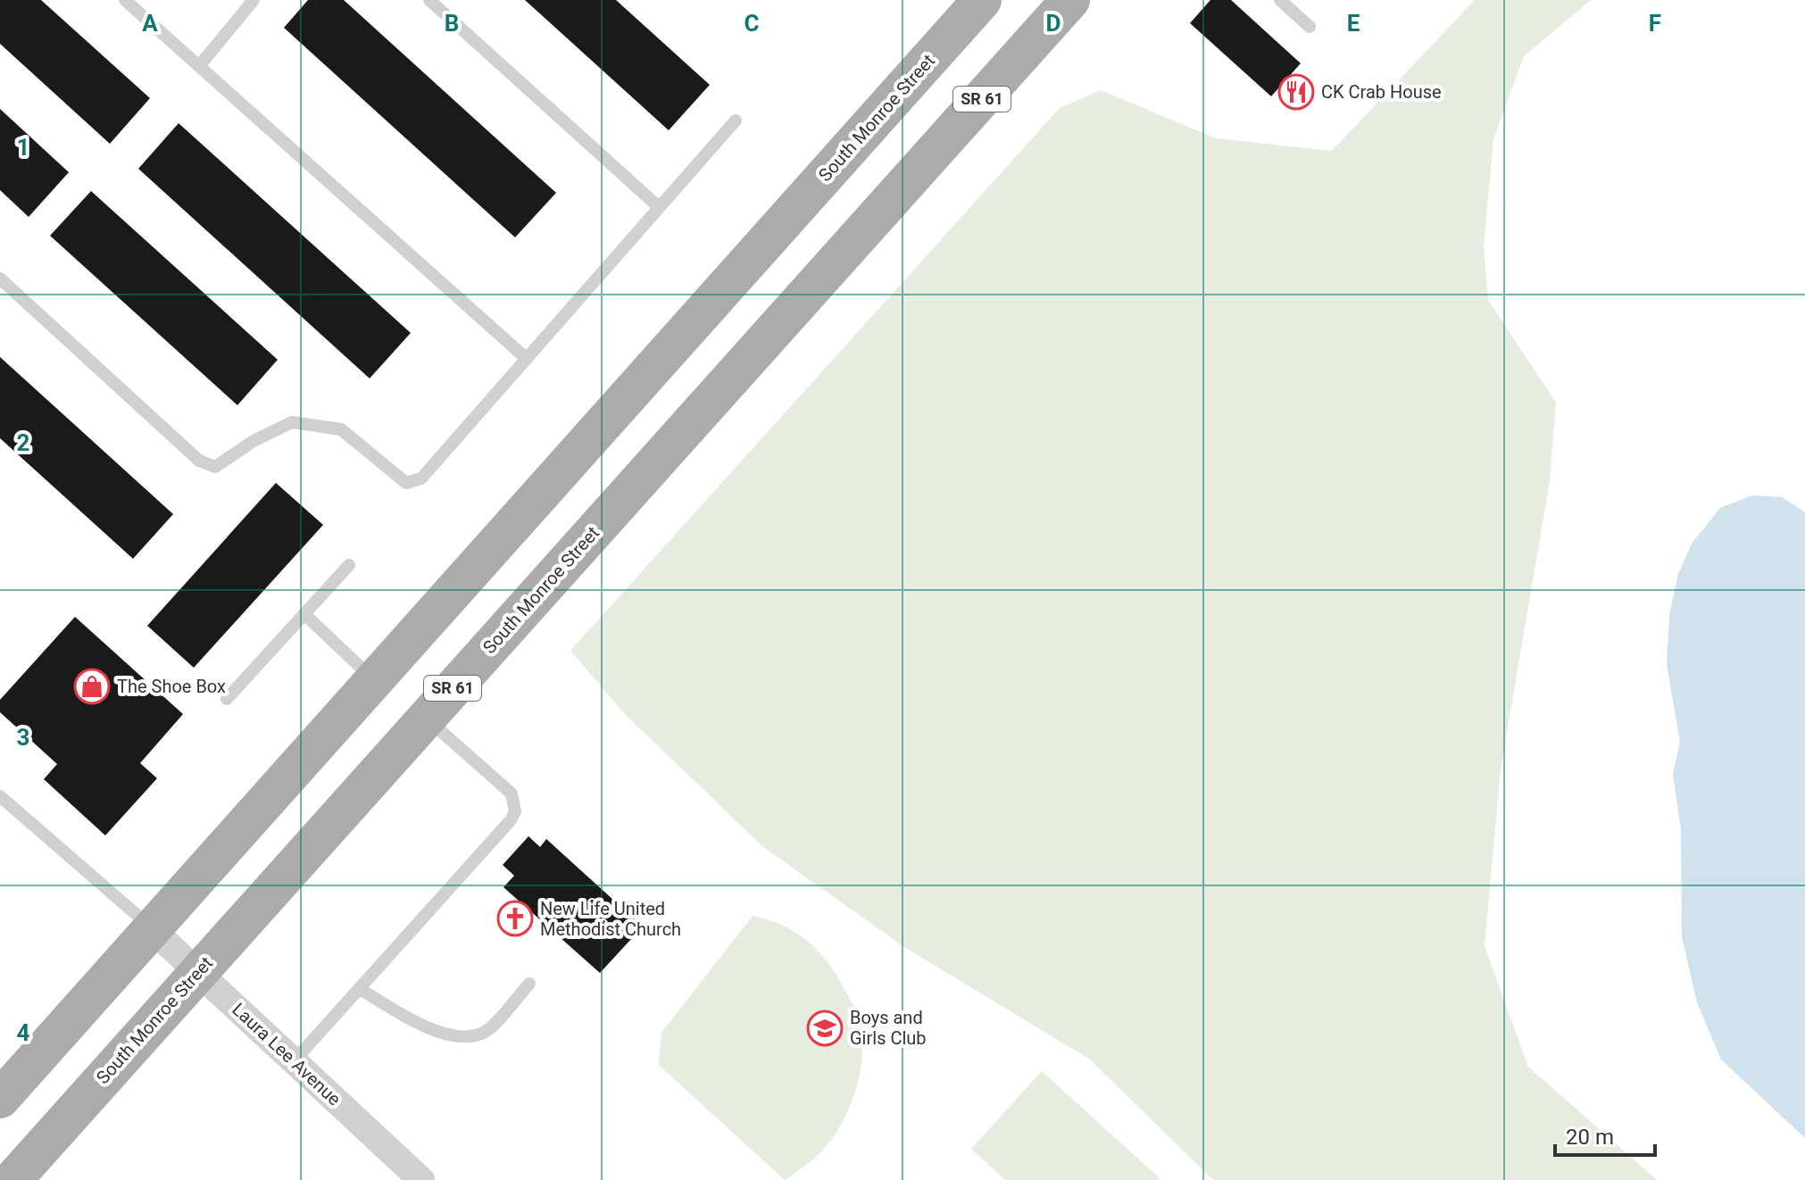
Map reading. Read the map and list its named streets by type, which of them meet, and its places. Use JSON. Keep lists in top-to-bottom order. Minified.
{"streets":{"main road":["SR 61","South Monroe Street"],"street":["Laura Lee Avenue"]},"crossings":[["South Monroe Street","Laura Lee Avenue"]],"places":{"restaurant":["CK Crab House"],"shop":["The Shoe Box"],"church":["New Life United Methodist Church"],"school or university":["Boys and Girls Club"]},"scale_bar":"20 m","grid":{"columns":["A","B","C","D","E","F"],"rows":["1","2","3","4"]}}
